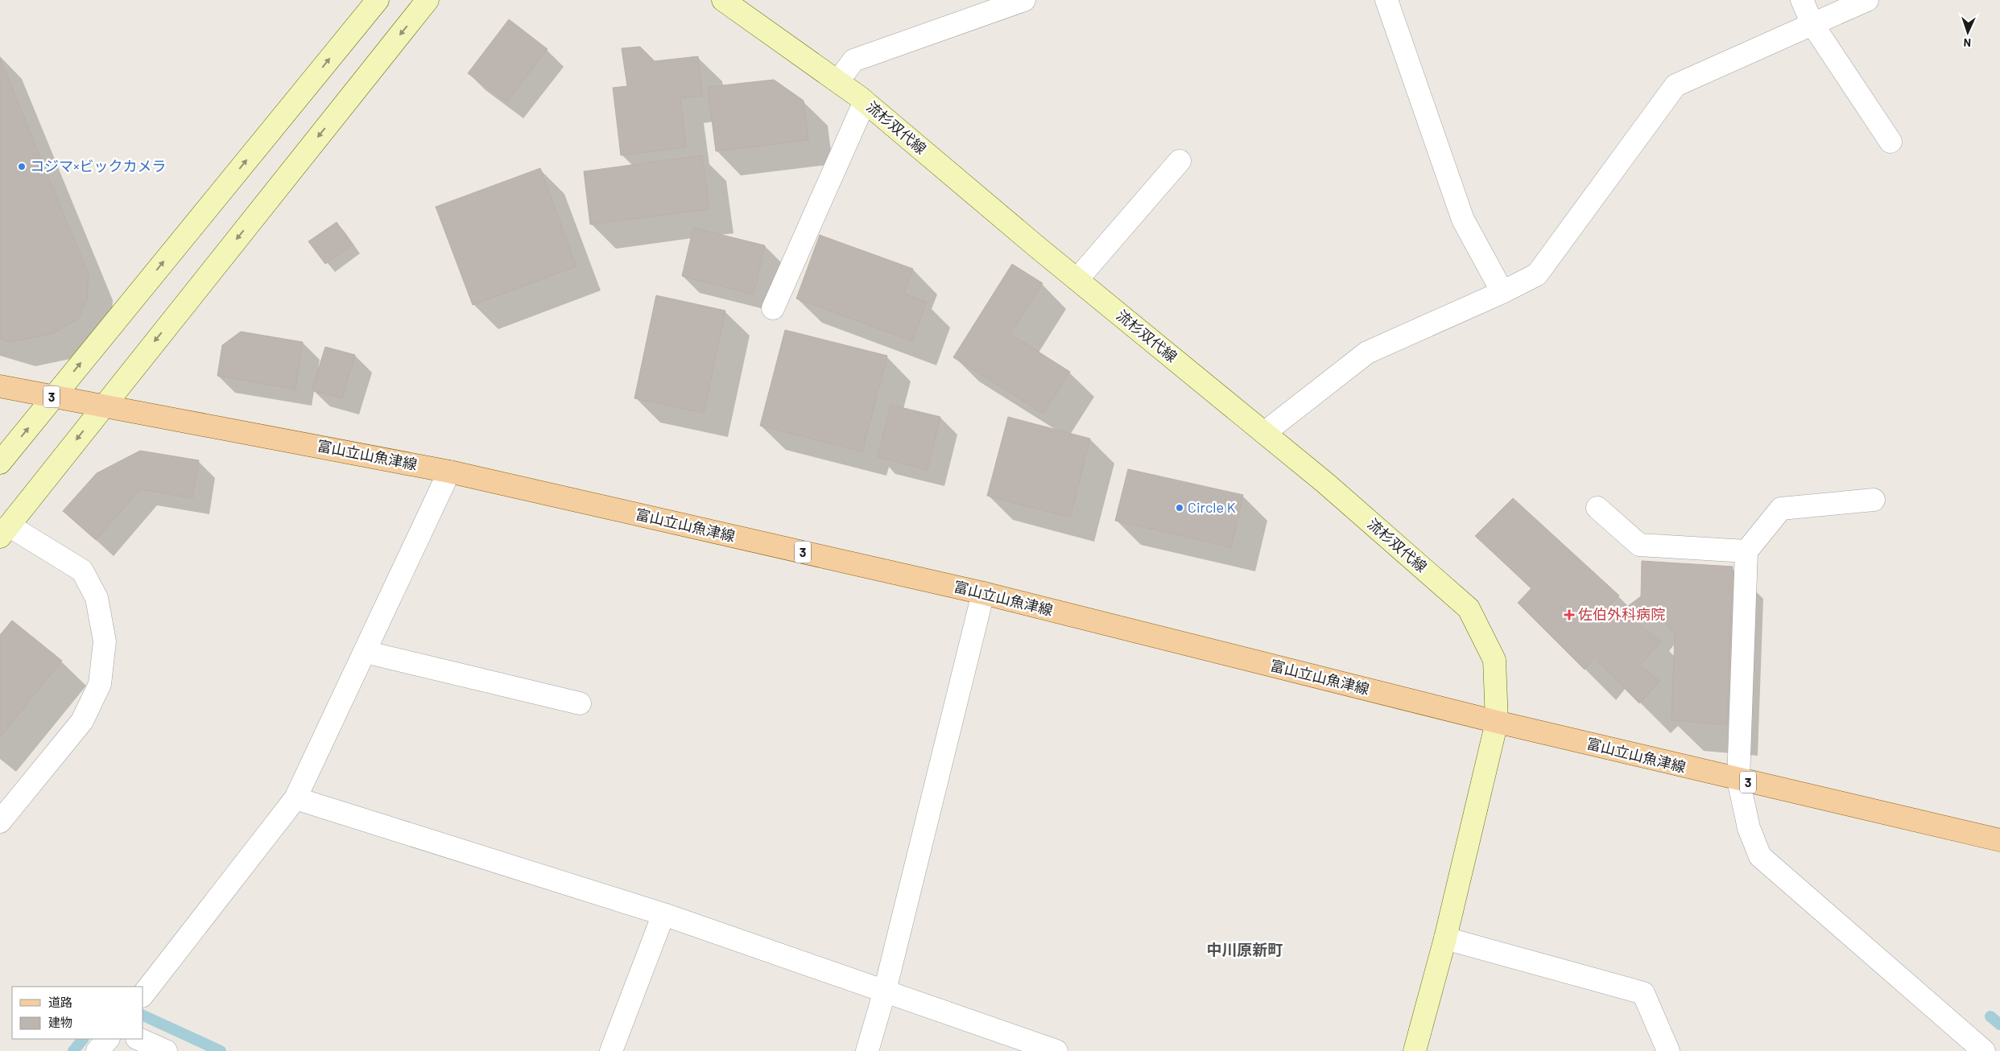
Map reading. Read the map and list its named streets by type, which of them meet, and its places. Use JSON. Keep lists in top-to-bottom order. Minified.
{"streets":{"main road":["3","富山立山魚津線"],"street":["流杉双代線"]},"crossings":[["流杉双代線","富山立山魚津線"]],"districts":["中川原新町"],"places":{"other":["コジマ×ビックカメラ","Circle K"],"health":["佐伯外科病院"]},"legend":["道路","建物"],"north":"bottom"}
